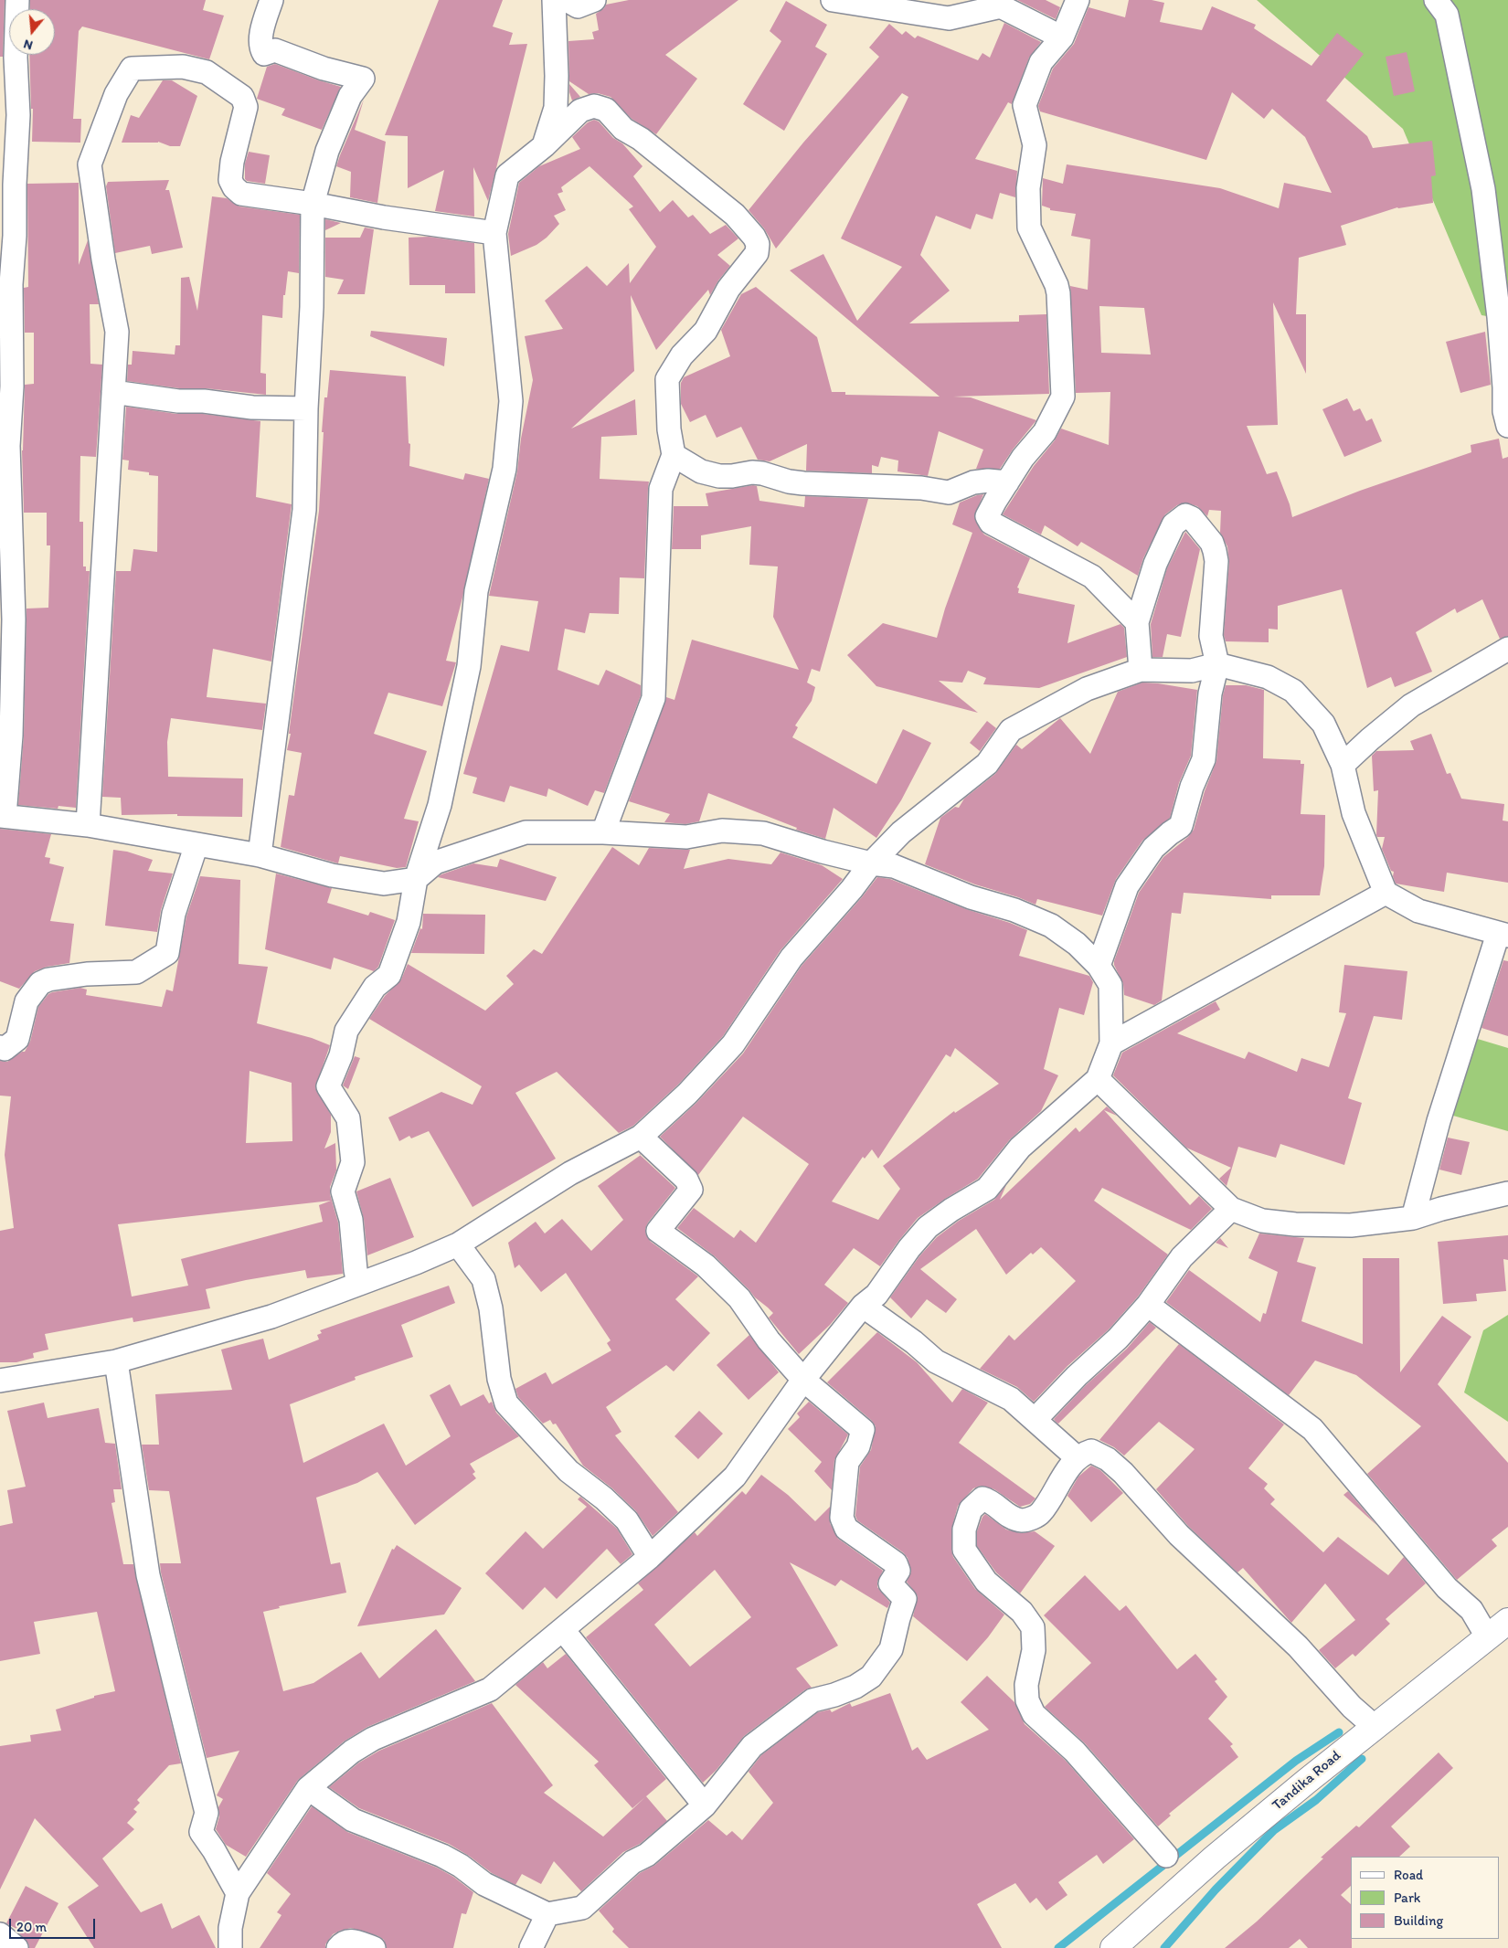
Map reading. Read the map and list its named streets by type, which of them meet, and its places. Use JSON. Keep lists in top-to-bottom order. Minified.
{"streets":{"street":["Tandika Road"]},"legend":["Road","Park","Building"],"scale_bar":"20 m","north":"bottom"}
